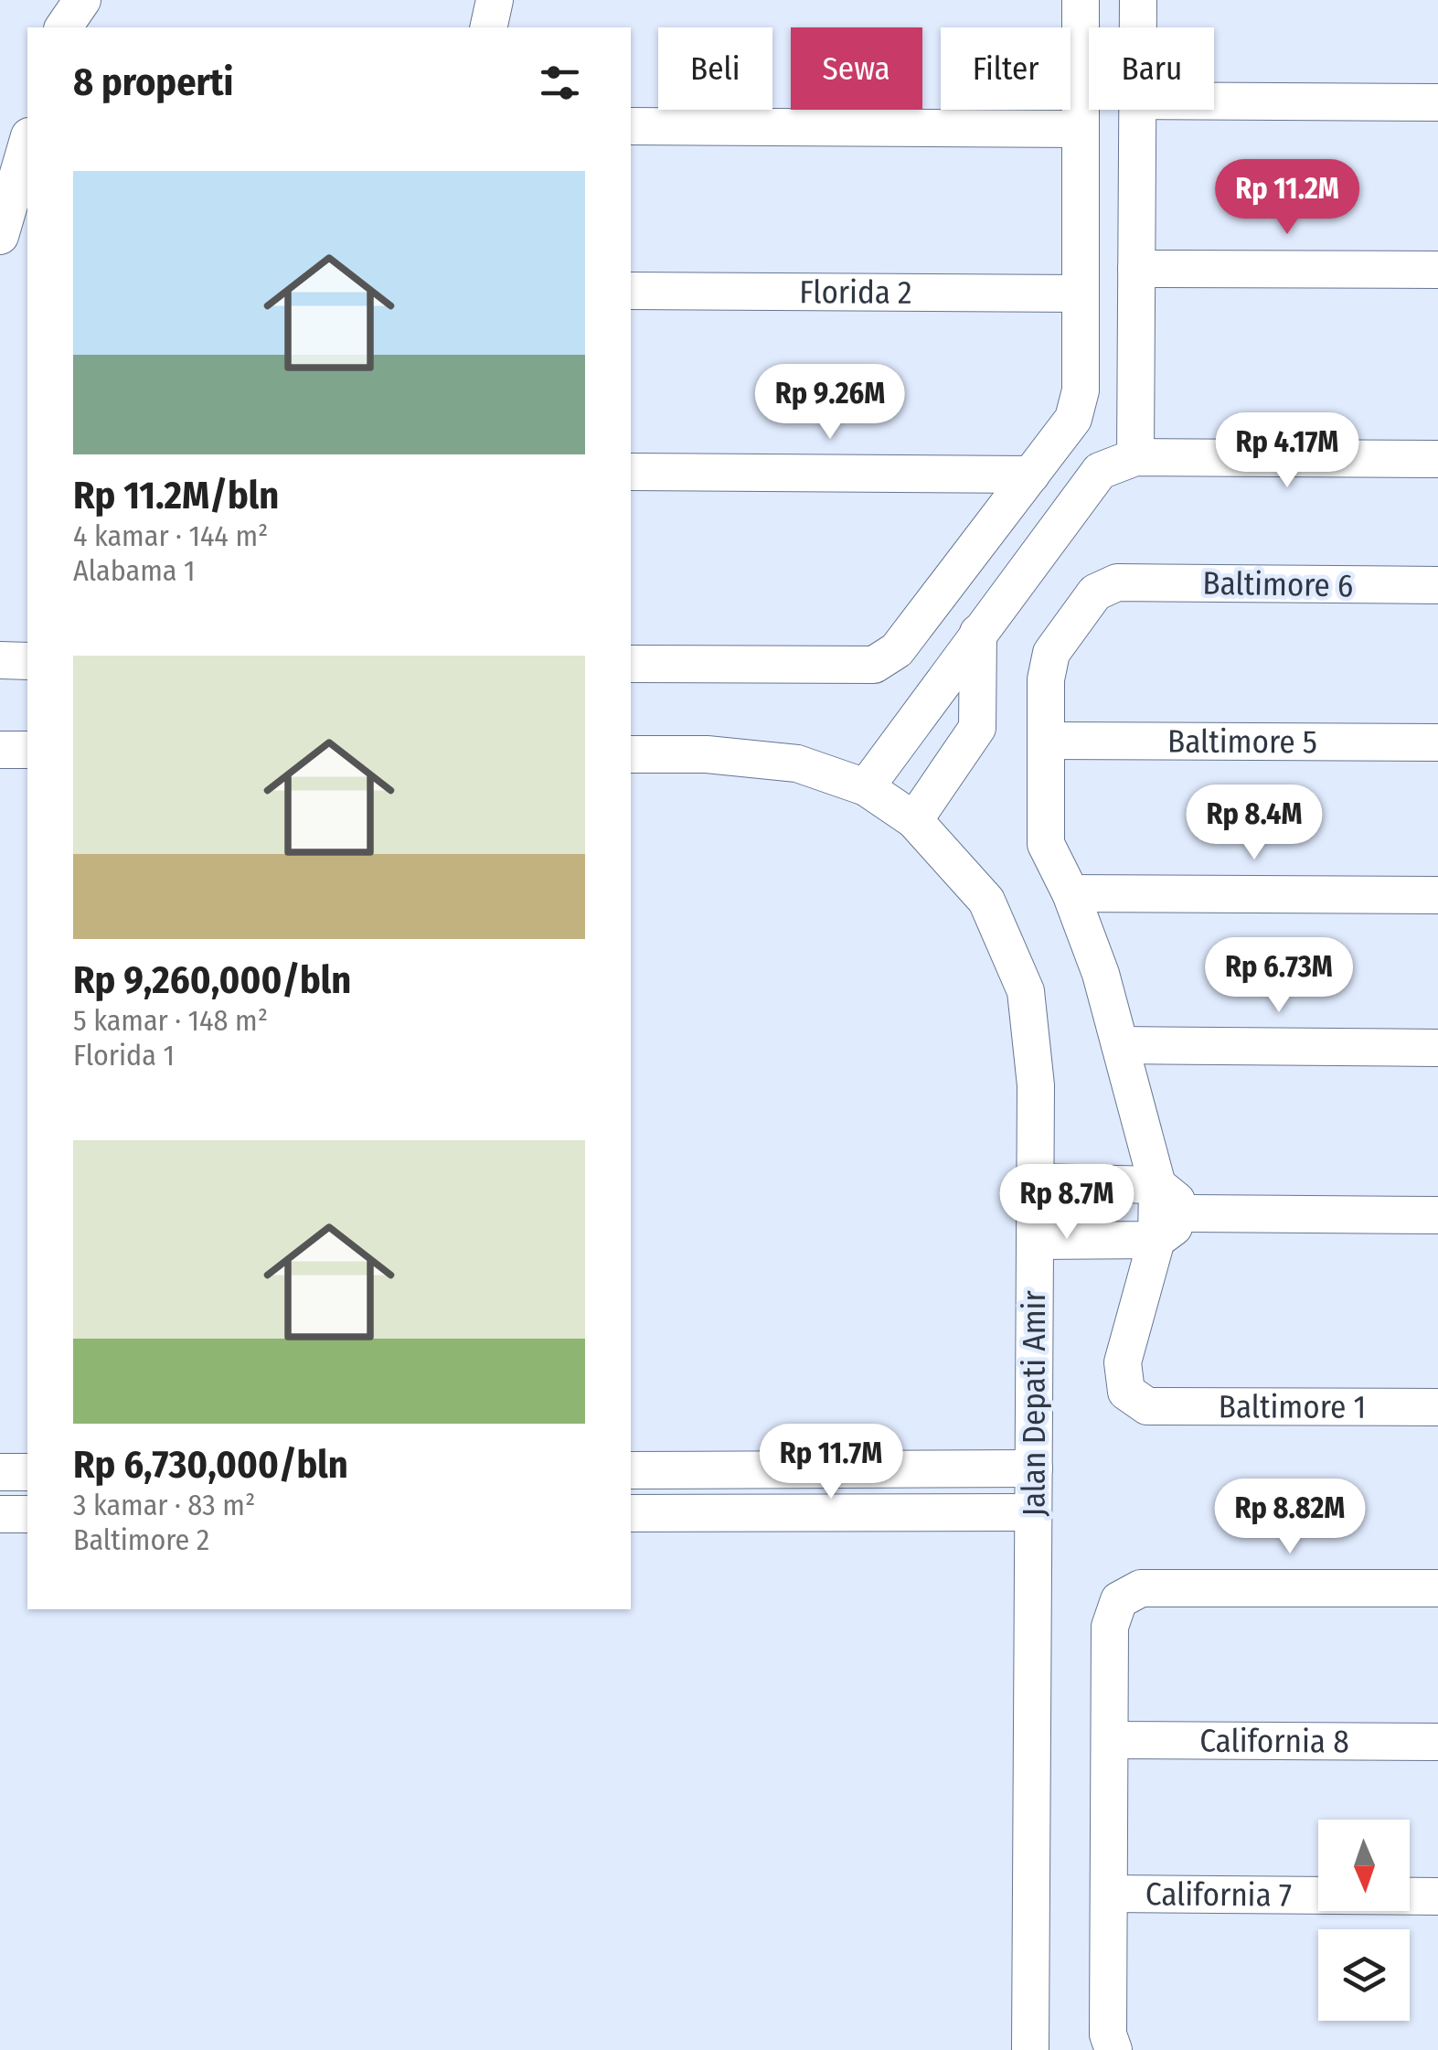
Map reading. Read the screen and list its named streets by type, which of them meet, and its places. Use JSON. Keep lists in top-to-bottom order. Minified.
{"streets":{"street":["Florida 2","Baltimore 6","Baltimore 5","Jalan Depati Amir","Baltimore 1","California 8","California 7"]},"crossings":[["Baltimore 6","Baltimore 5"]],"north":"bottom","page":{"chip":["Beli","Sewa","Filter","Baru"],"heading":"8 properti","list":[{"name":"Rp 11.2M/bln","note":"4 kamar · 144 m² · Alabama 1"},{"name":"Rp 9,260,000/bln","note":"5 kamar · 148 m² · Florida 1"},{"name":"Rp 6,730,000/bln","note":"3 kamar · 83 m² · Baltimore 2"}],"price":["Rp 11.2M","Rp 9.26M","Rp 4.17M","Rp 8.4M","Rp 6.73M","Rp 8.7M","Rp 11.7M","Rp 8.82M"]}}
